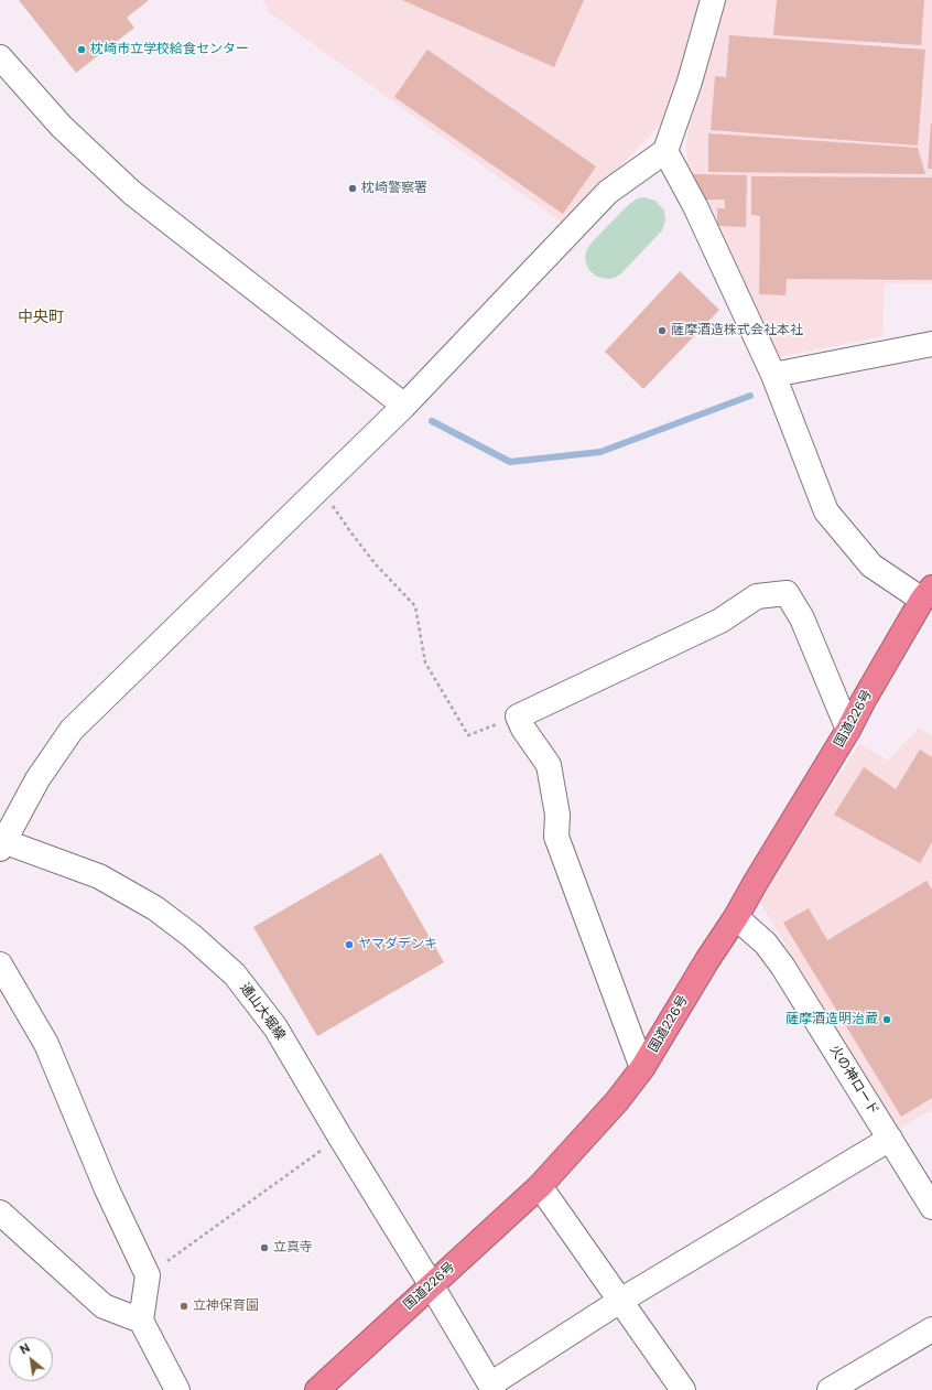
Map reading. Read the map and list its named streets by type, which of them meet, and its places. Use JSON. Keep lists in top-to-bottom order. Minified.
{"streets":{"highway":["国道226号"],"street":["通山大堀線","火の神ロード"]},"crossings":[["国道226号","通山大堀線"],["国道226号","火の神ロード"]],"districts":["中央町"],"places":["枕崎市立学校給食センター","枕崎警察署","薩摩酒造株式会社本社","ヤマダデンキ","薩摩酒造明治蔵","立真寺","立神保育園"],"north":"top left"}
